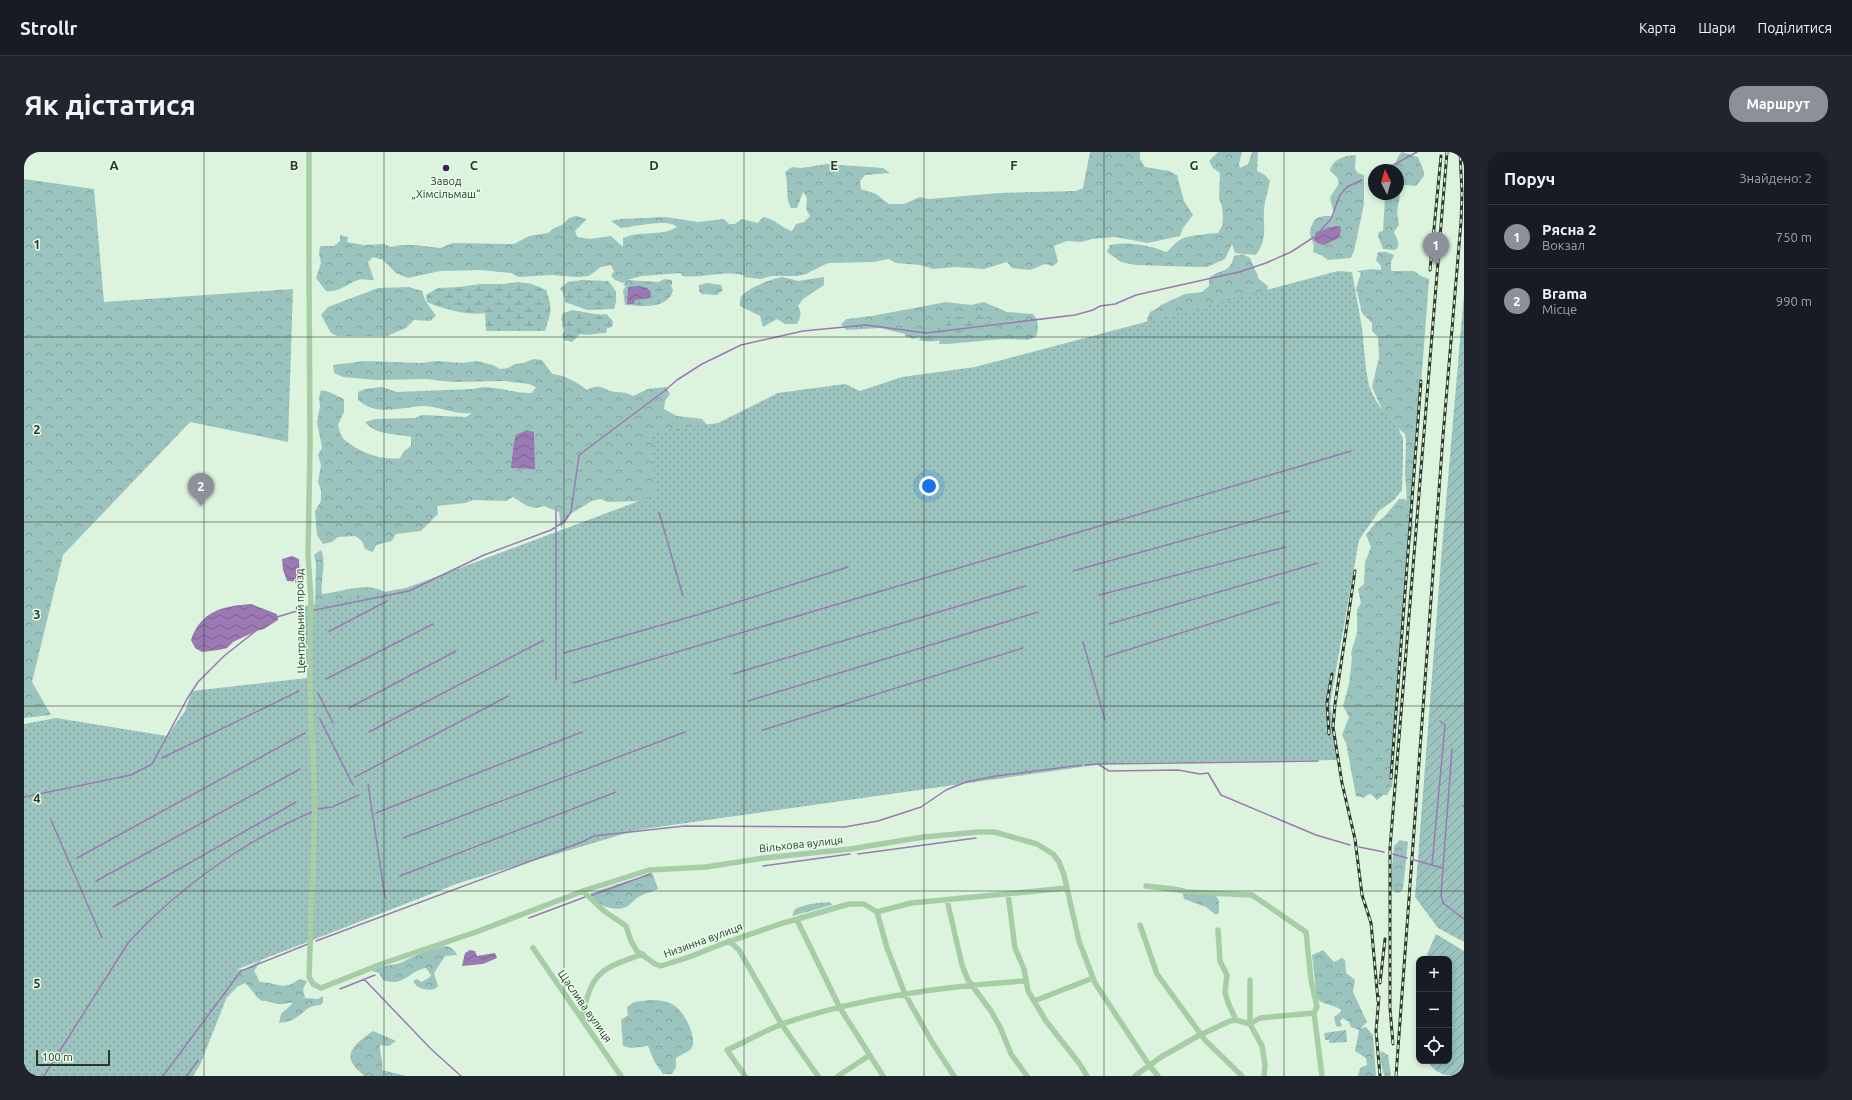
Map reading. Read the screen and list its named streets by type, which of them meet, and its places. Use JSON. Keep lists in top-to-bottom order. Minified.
{"streets":{"street":["Центральний проїзд","Вільхова вулиця","Низинна вулиця","Щаслива вулиця"]},"crossings":[["Центральний проїзд","Вільхова вулиця"],["Вільхова вулиця","Низинна вулиця"]],"places":["Завод „Хімсільмаш“"],"scale_bar":"100 m","north":"top","page":{"header":"Strollr","nav":["Карта","Шари","Поділитися"],"buttons":"Маршрут","title":"Як дістатися","heading":["Поруч","Знайдено: 2"],"list":[{"mark":"1","name":"Рясна 2","note":"Вокзал","value":"750 m"},{"mark":"2","name":"Brama","note":"Місце","value":"990 m"}],"pins":["1","2"],"map_buttons":["+","−"],"scale":"100 m"},"grid":{"columns":["A","B","C","D","E","F","G"],"rows":["1","2","3","4","5"]}}
